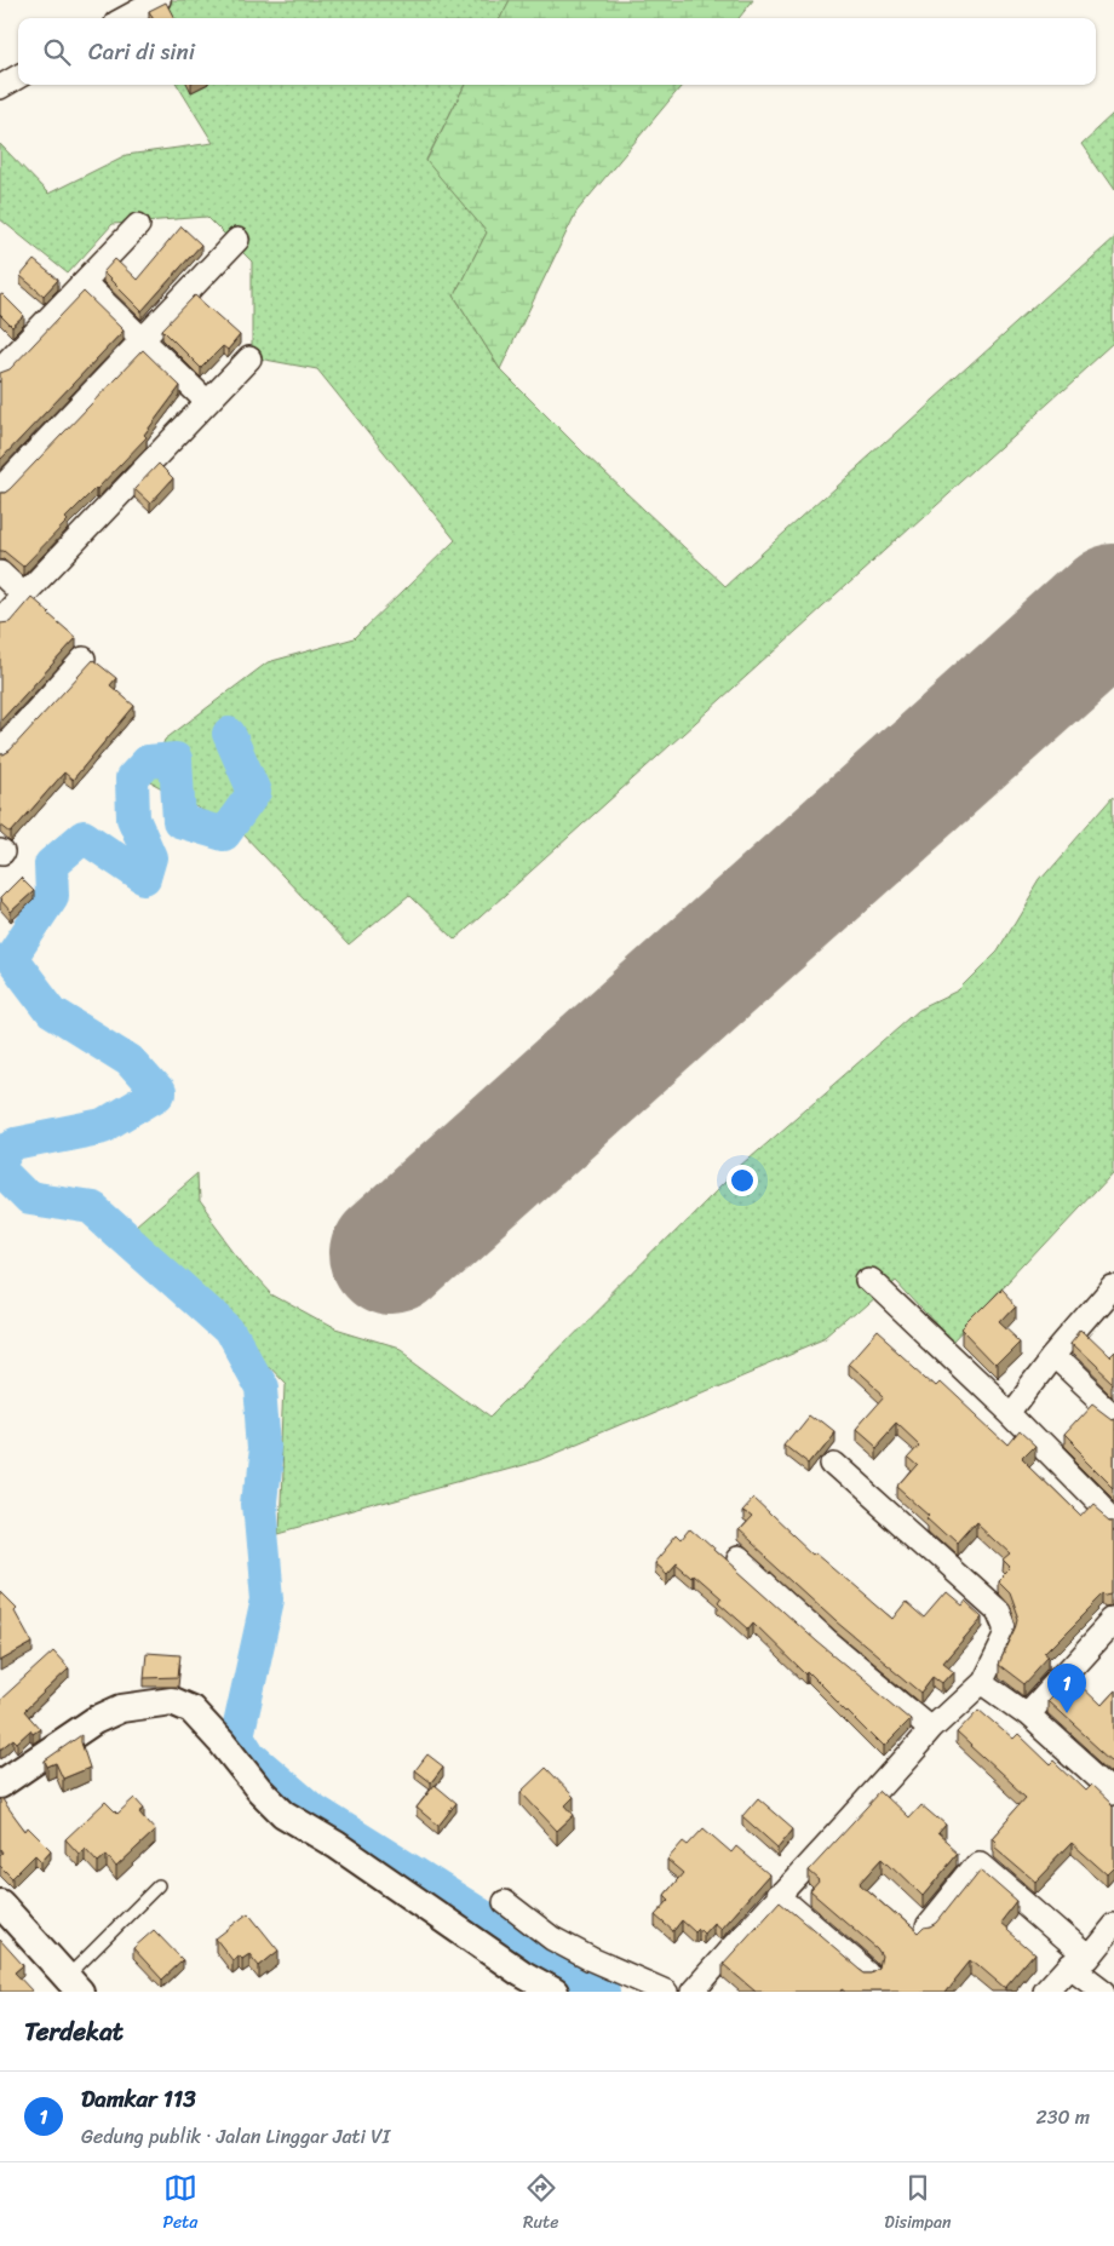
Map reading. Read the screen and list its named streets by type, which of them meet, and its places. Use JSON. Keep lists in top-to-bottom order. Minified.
{"page":{"search":"Cari di sini","pins":"1","heading":"Terdekat","list":[{"mark":"1","name":"Damkar 113","note":"Gedung publik · Jalan Linggar Jati VI","value":"230 m"}],"nav":["Peta","Rute","Disimpan"]}}
